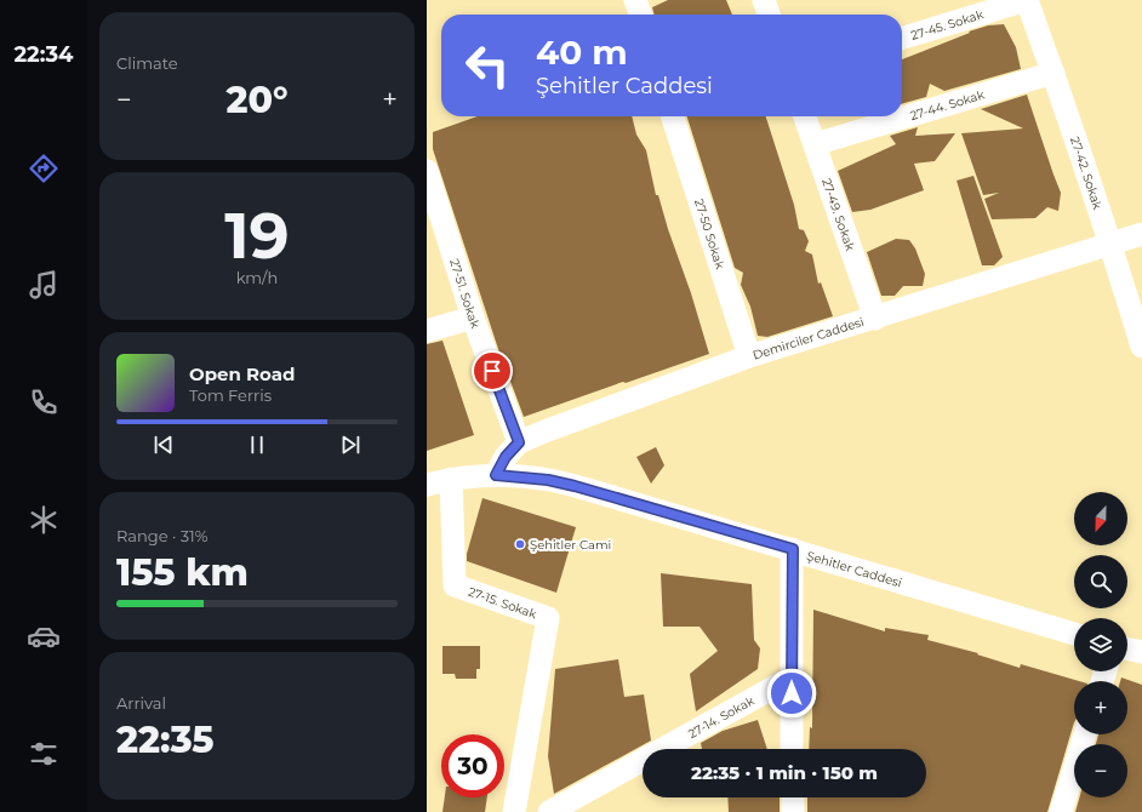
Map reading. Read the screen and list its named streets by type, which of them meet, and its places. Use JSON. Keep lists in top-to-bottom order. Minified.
{"streets":{"street":["27-45. Sokak","27-44. Sokak","27-42. Sokak","27-49. Sokak","27-50 Sokak","27-51. Sokak","Demirciler Caddesi","Şehitler Caddesi","27-15. Sokak","27-14. Sokak"]},"crossings":[["27-45. Sokak","27-42. Sokak"],["27-44. Sokak","27-42. Sokak"],["27-44. Sokak","27-49. Sokak"],["27-42. Sokak","Demirciler Caddesi"],["27-49. Sokak","Demirciler Caddesi"],["27-50 Sokak","Demirciler Caddesi"],["27-51. Sokak","Demirciler Caddesi"],["Demirciler Caddesi","Şehitler Caddesi"],["Şehitler Caddesi","27-15. Sokak"]],"places":["Şehitler Cami"],"north":"bottom","page":{"tabs":"22:34","tile":["Climate",["19","km/h"],["Range · 31%","155 km"],["Arrival","22:35"]],"turn":["40 m","Şehitler Caddesi"],"heat":["−","20°","+"],"song":["Open Road","Tom Ferris"],"map_buttons":["+","−"],"limit":"30","trip":"22:35 · 1 min · 150 m"}}
